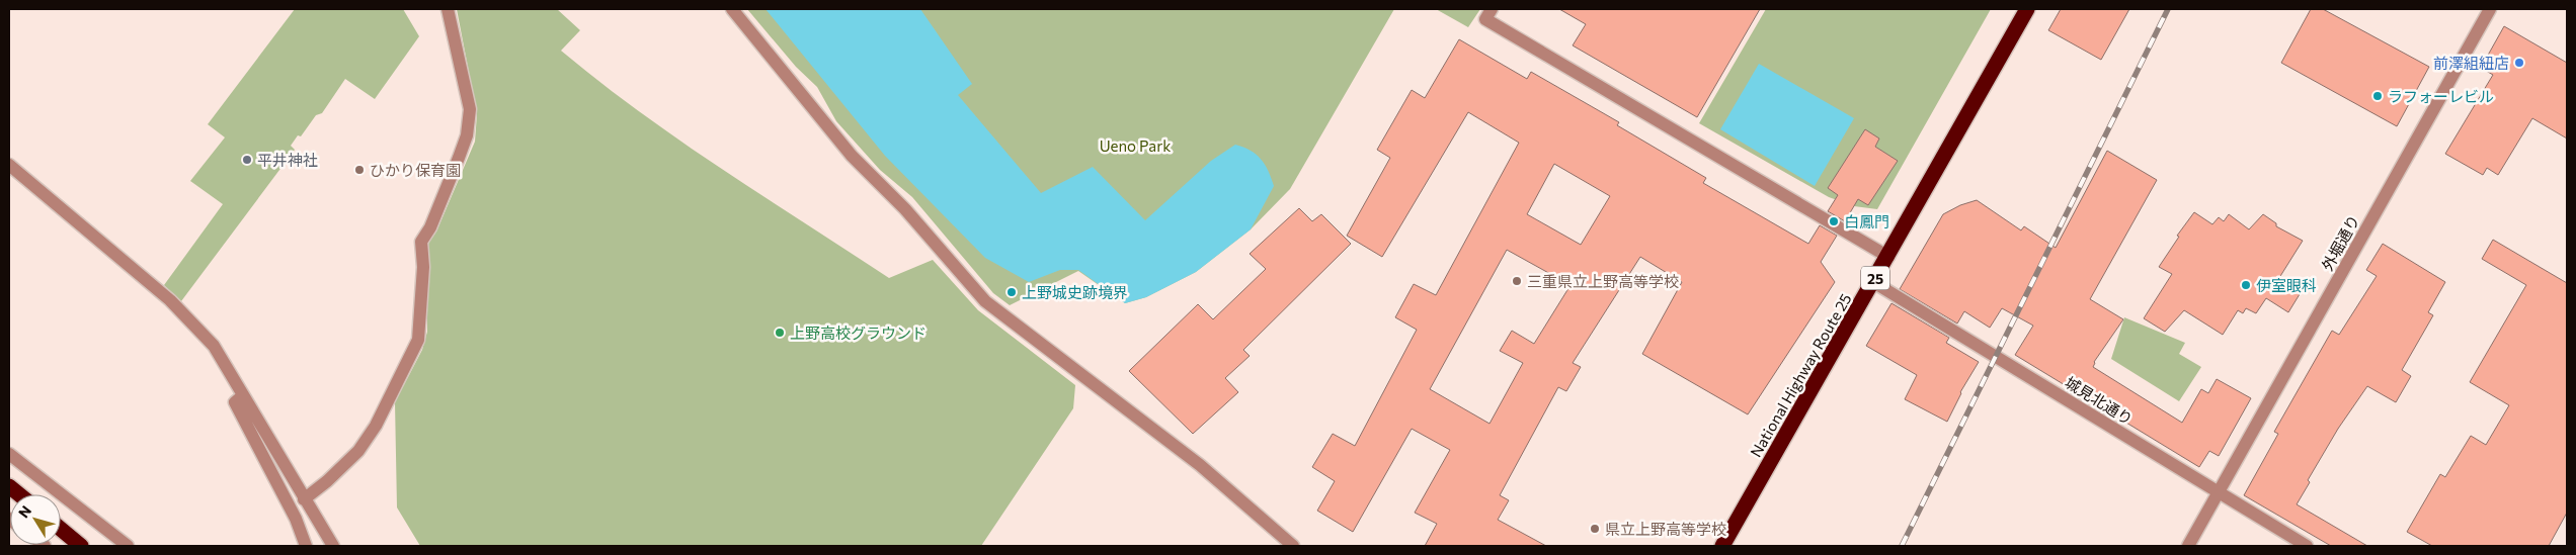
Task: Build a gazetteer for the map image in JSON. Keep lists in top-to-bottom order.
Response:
{
  "streets": {
    "highway": ["25", "National Highway Route 25"],
    "street": ["外堀通り", "城見北通り"]
  },
  "crossings": [
    ["外堀通り", "城見北通り"],
    ["National Highway Route 25", "城見北通り"]
  ],
  "parks": ["Ueno Park"],
  "places": [
    "前澤組紐店",
    "ラフォーレビル",
    "平井神社",
    "ひかり保育園",
    "白鳳門",
    "三重県立上野高等学校",
    "伊室眼科",
    "上野城史跡境界",
    "上野高校グラウンド",
    "県立上野高等学校"
  ],
  "north": "top left"
}
